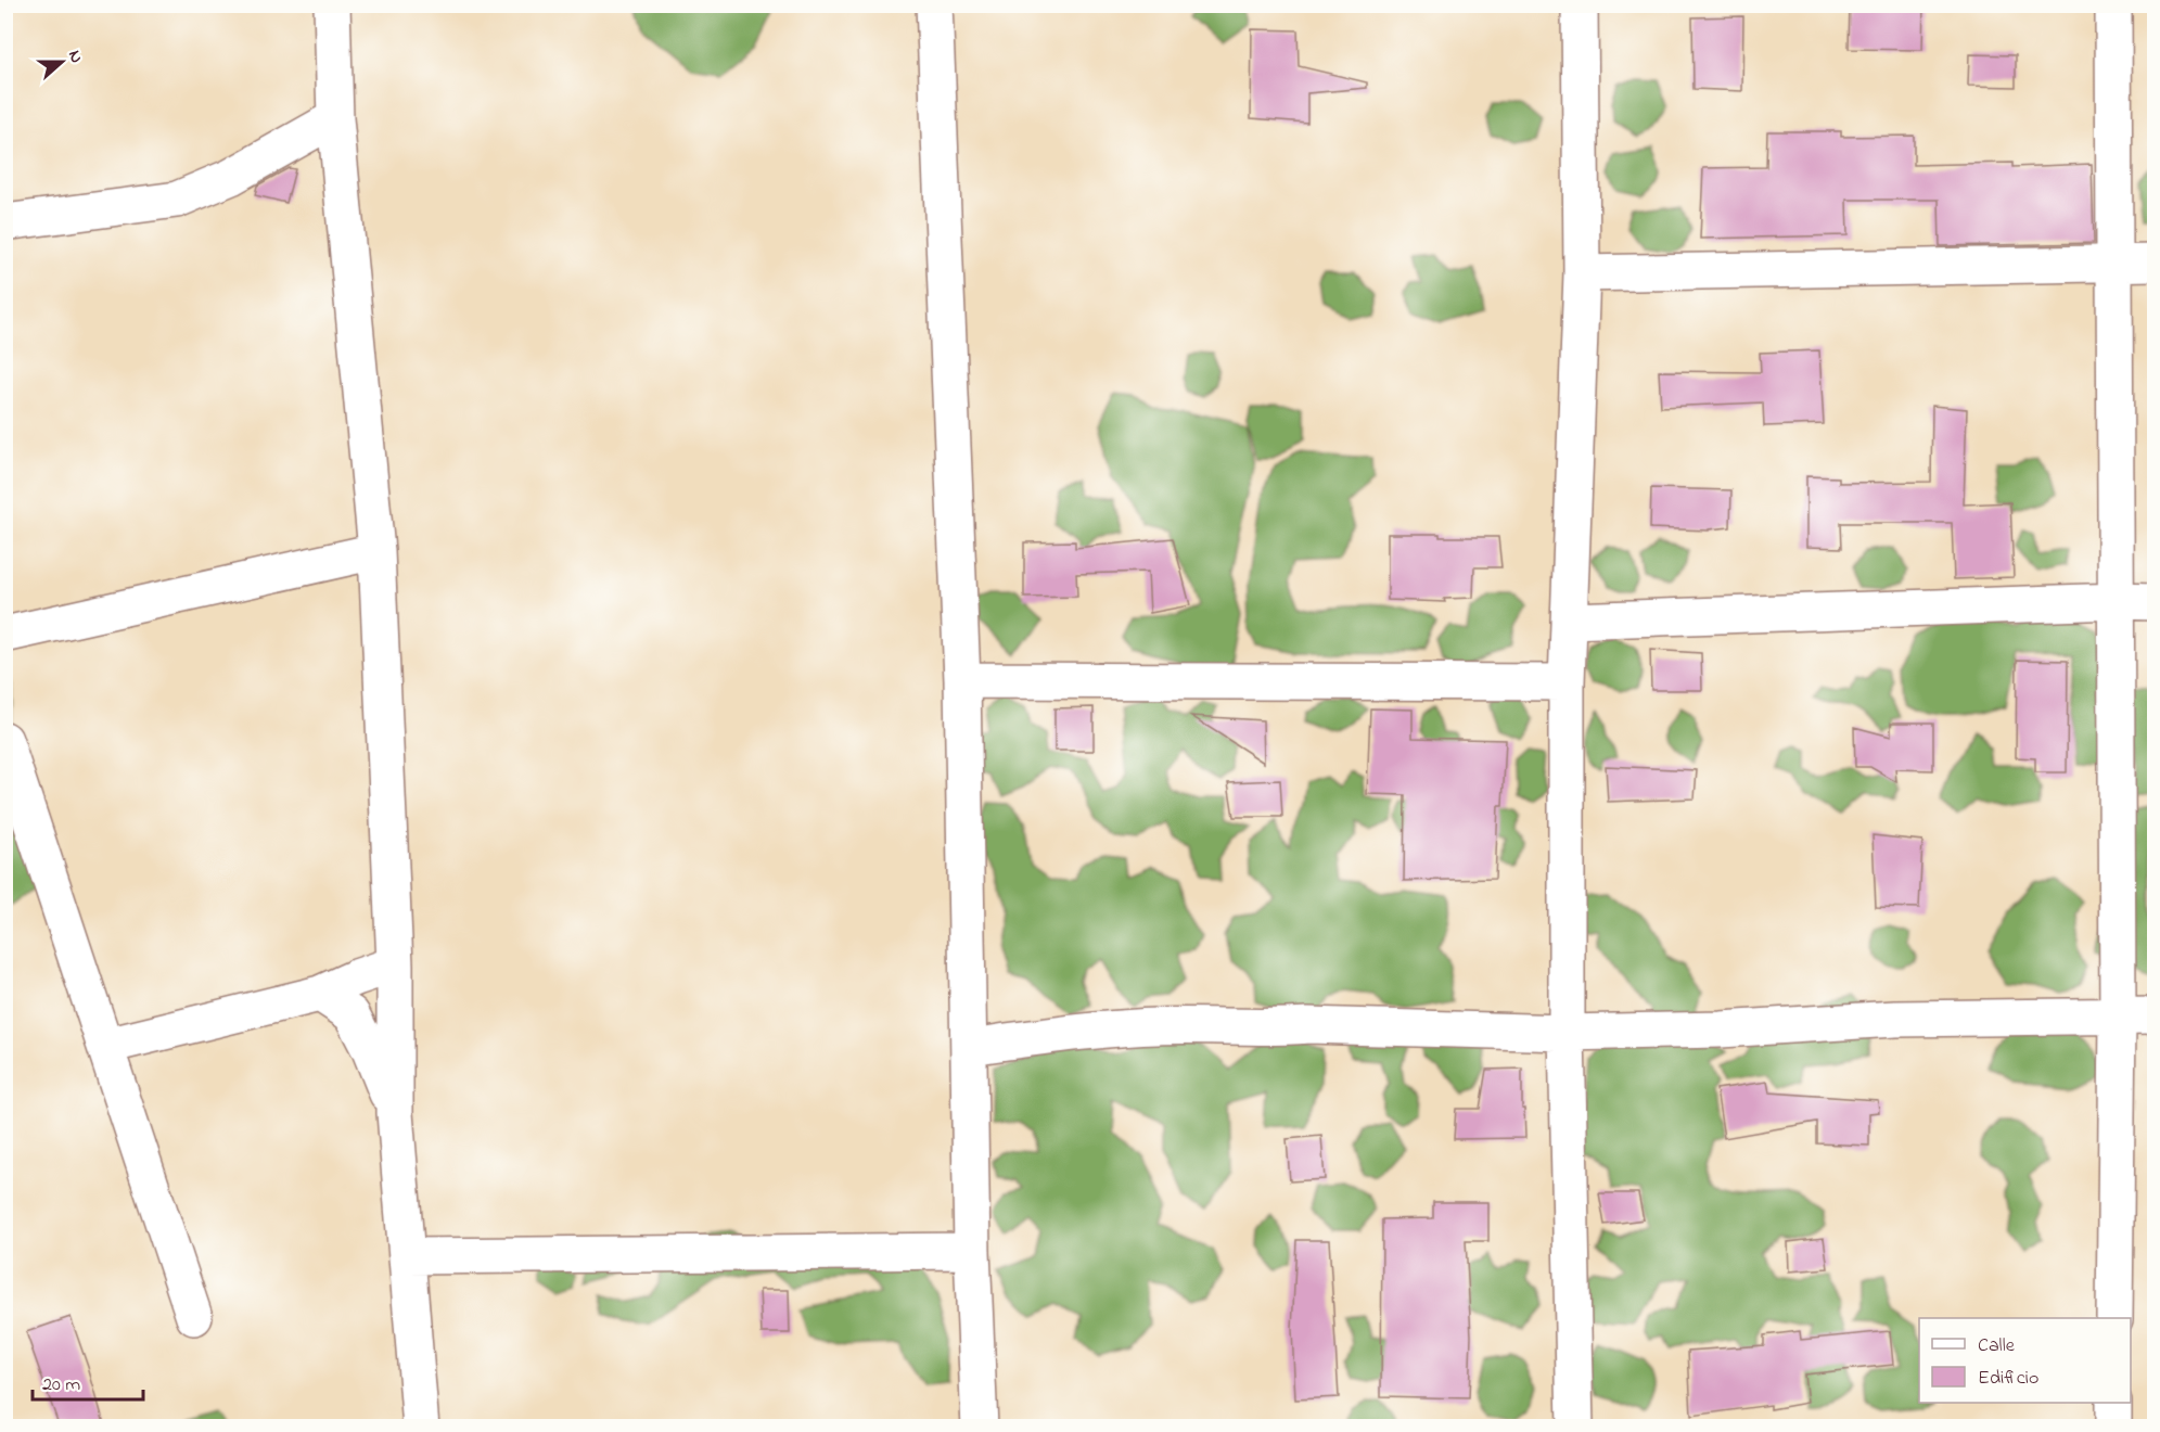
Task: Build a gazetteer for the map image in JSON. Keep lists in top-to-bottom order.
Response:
{
  "legend": ["Calle", "Edificio"],
  "scale_bar": "20 m",
  "north": "right"
}
